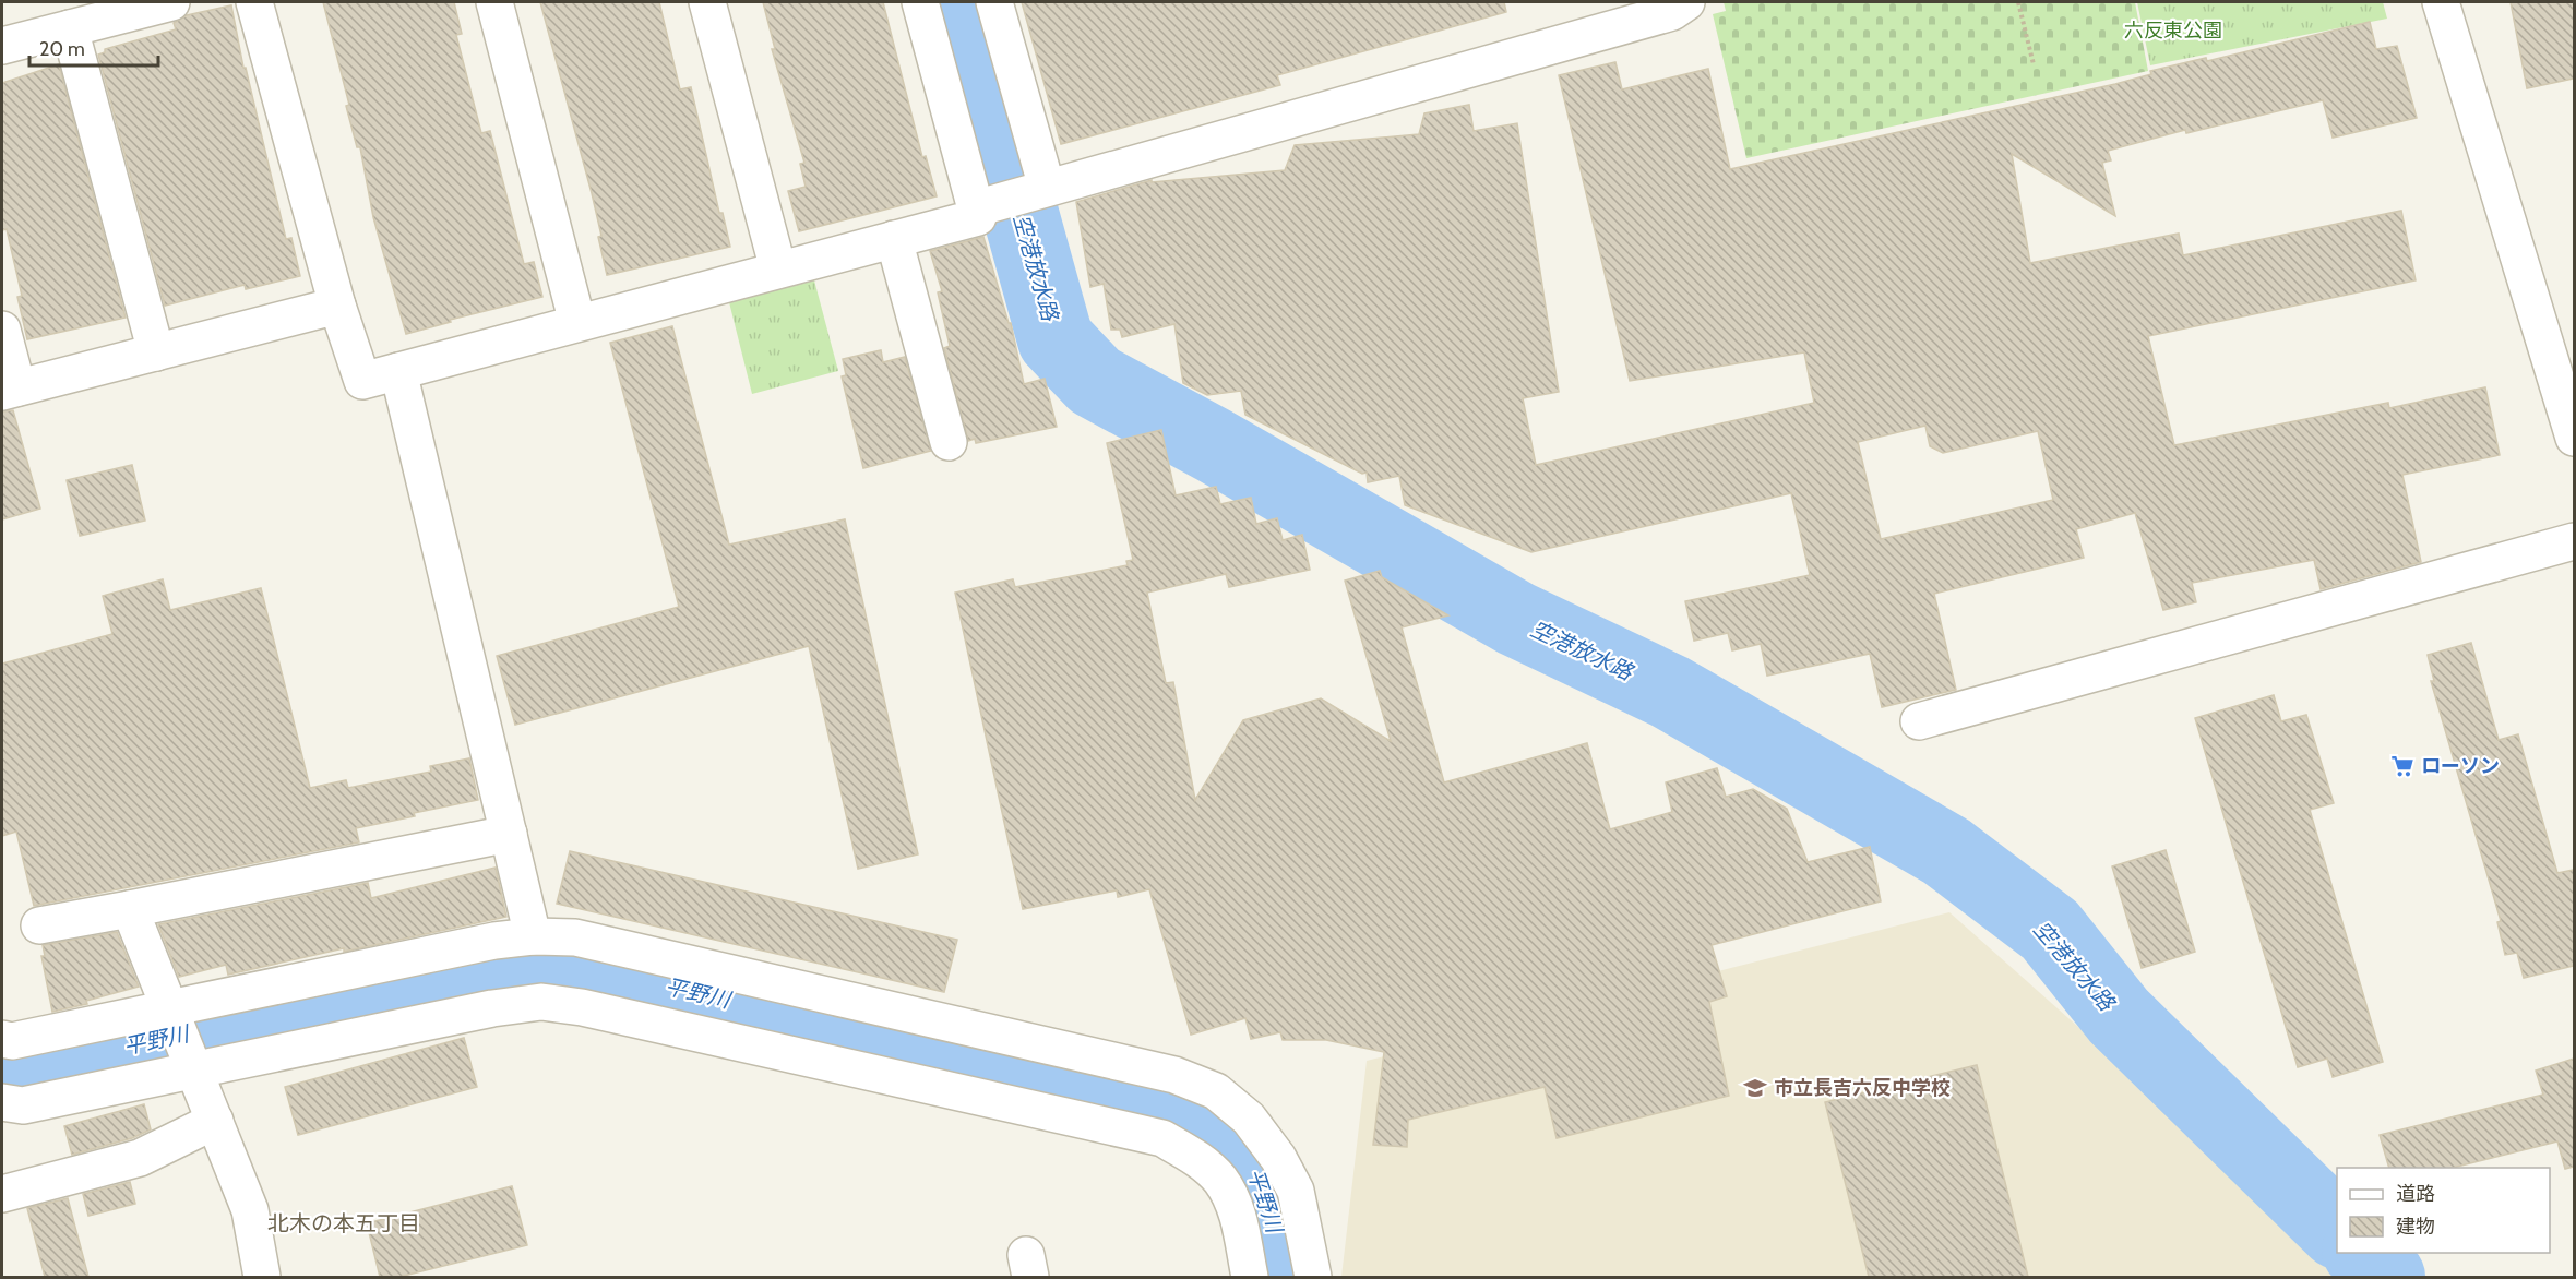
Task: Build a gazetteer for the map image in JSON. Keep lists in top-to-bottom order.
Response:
{
  "districts": ["北木の本五丁目"],
  "water": ["空港放水路", "平野川"],
  "parks": ["六反東公園"],
  "places": {
    "supermarket": ["ローソン"],
    "school or university": ["市立長吉六反中学校"]
  },
  "legend": ["道路", "建物"],
  "scale_bar": "20 m"
}
